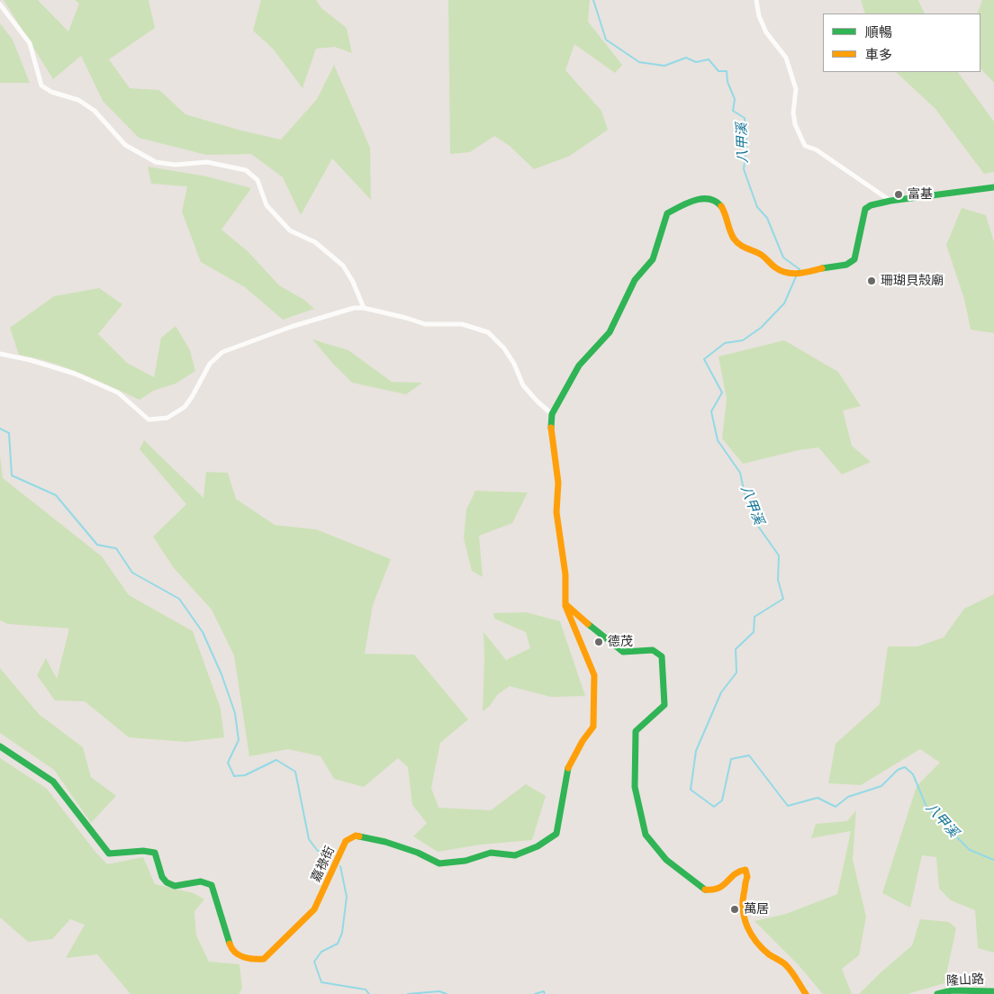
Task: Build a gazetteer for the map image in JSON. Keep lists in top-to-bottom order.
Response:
{
  "streets": {
    "street": ["嘉祿街", "隆山路"]
  },
  "water": ["八甲溪"],
  "places": [
    "富基",
    "珊瑚貝殼廟",
    "德茂",
    "萬居"
  ],
  "legend": ["順暢", "車多"]
}
